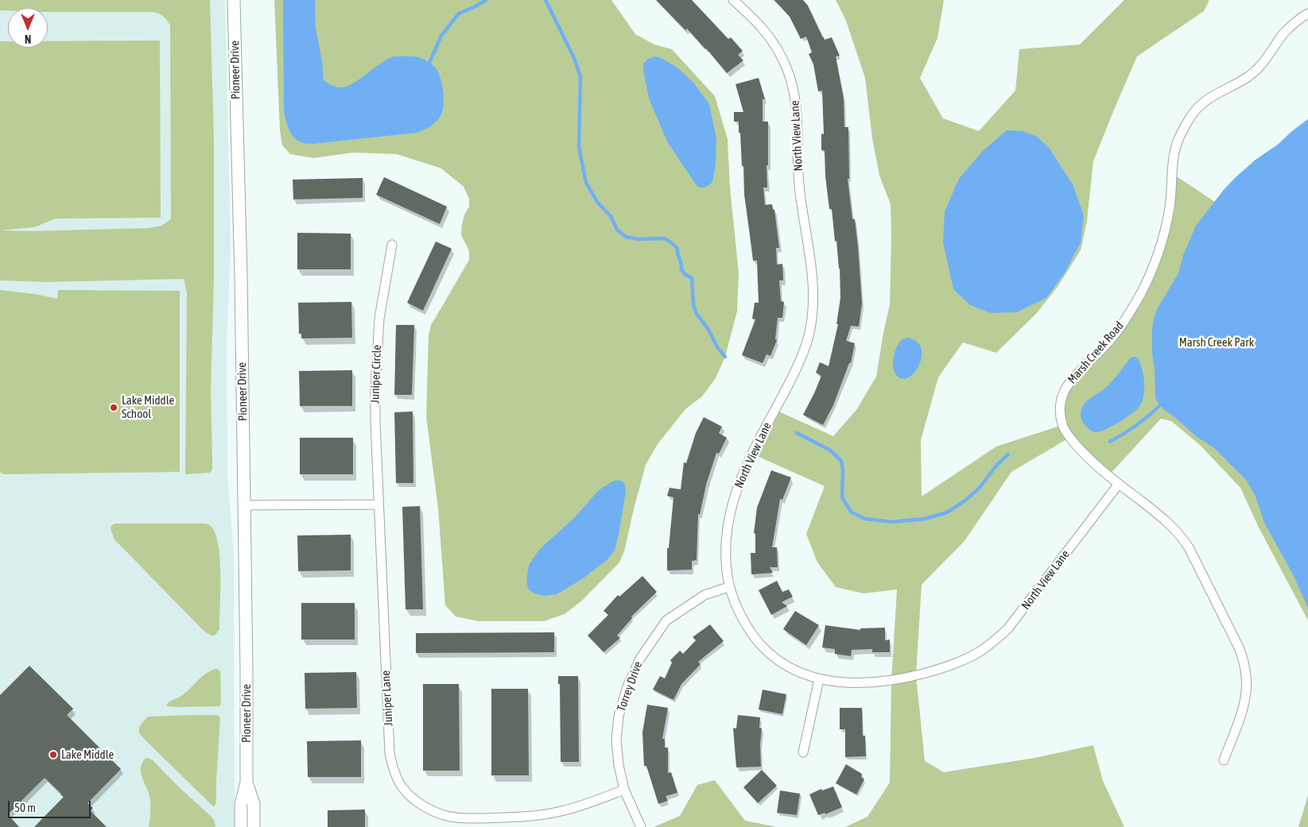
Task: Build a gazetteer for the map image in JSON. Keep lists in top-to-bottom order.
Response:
{
  "streets": {
    "street": [
      "Pioneer Drive",
      "North View Lane",
      "Marsh Creek Road",
      "Juniper Circle",
      "Torrey Drive",
      "Juniper Lane"
    ]
  },
  "crossings": [
    ["North View Lane", "Marsh Creek Road"],
    ["North View Lane", "Torrey Drive"],
    ["Juniper Circle", "Juniper Lane"],
    ["Torrey Drive", "Juniper Lane"]
  ],
  "parks": ["Marsh Creek Park"],
  "places": ["Lake Middle School", "Lake Middle"],
  "scale_bar": "50 m",
  "north": "bottom"
}
